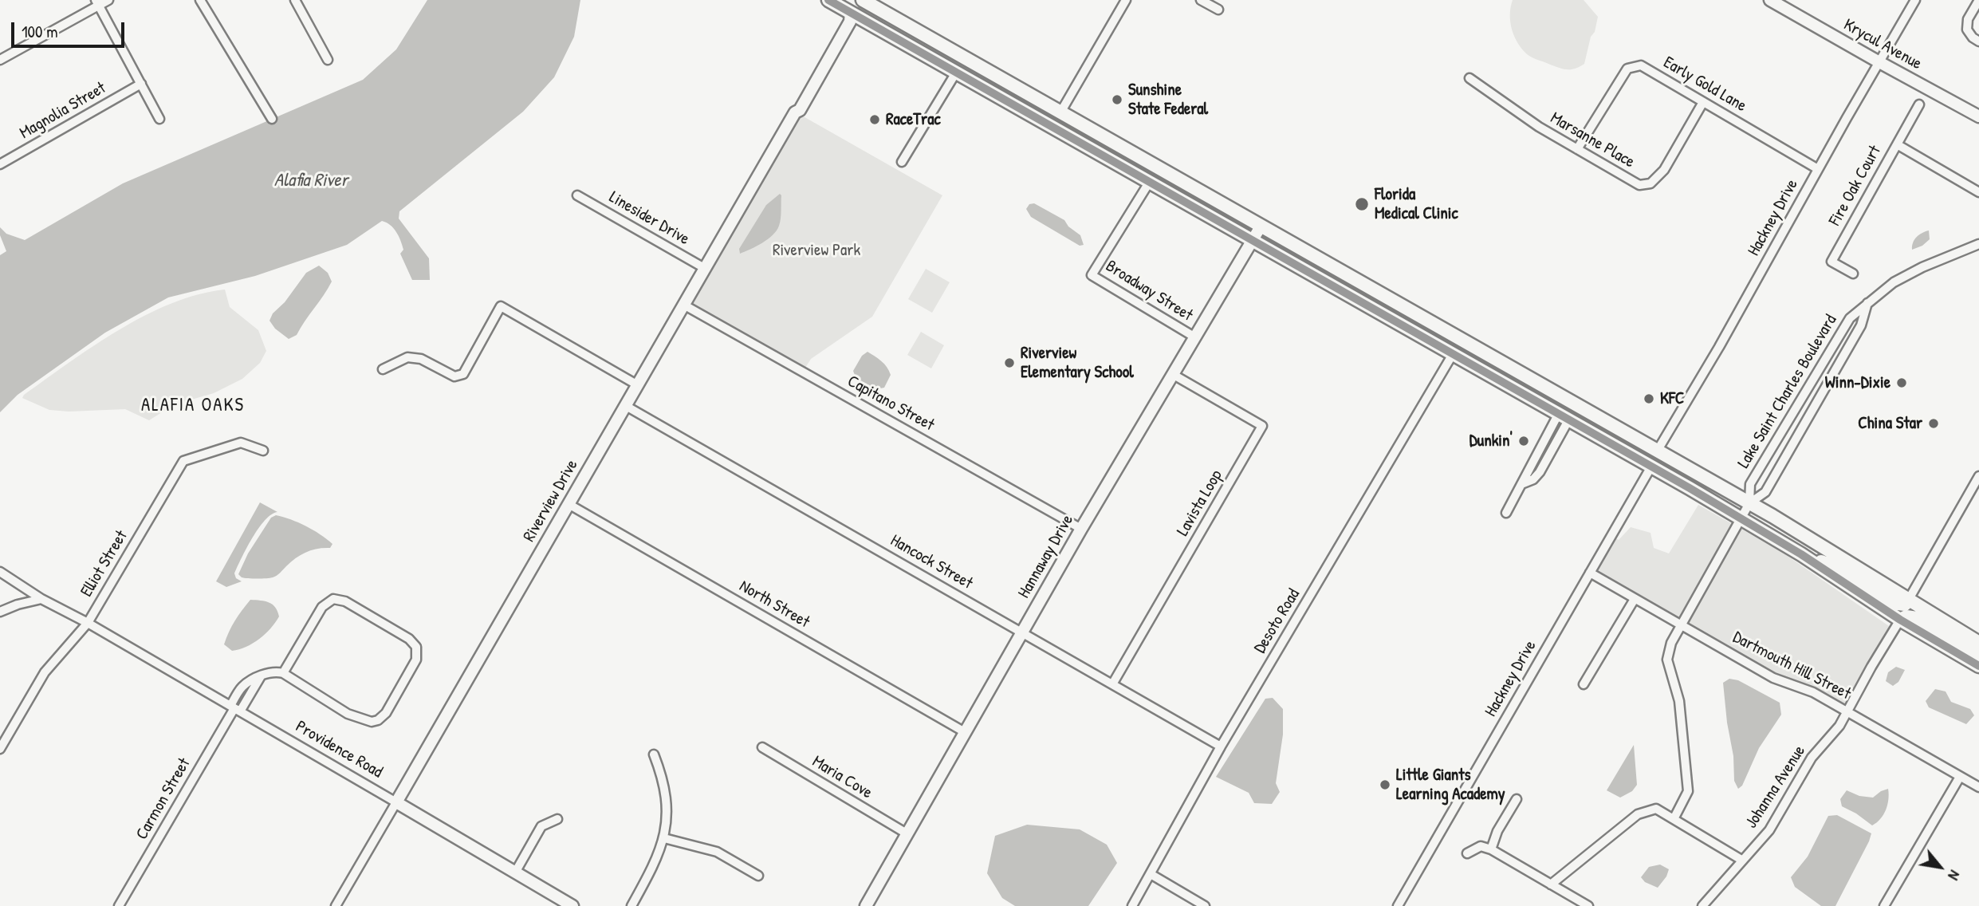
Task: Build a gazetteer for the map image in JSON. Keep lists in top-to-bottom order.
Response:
{
  "streets": {
    "street": [
      "Krycul Avenue",
      "Early Gold Lane",
      "Magnolia Street",
      "Marsanne Place",
      "Fire Oak Court",
      "Hackney Drive",
      "Linesider Drive",
      "Broadway Street",
      "Lake Saint Charles Boulevard",
      "Capitano Street",
      "Riverview Drive",
      "Lavista Loop",
      "Hannaway Drive",
      "Hancock Street",
      "Elliot Street",
      "North Street",
      "Desoto Road",
      "Dartmouth Hill Street",
      "Providence Road",
      "Maria Cove",
      "Johanna Avenue",
      "Carmon Street"
    ]
  },
  "crossings": [
    ["Krycul Avenue", "Hackney Drive"],
    ["Early Gold Lane", "Marsanne Place"],
    ["Early Gold Lane", "Hackney Drive"],
    ["Hackney Drive", "Dartmouth Hill Street"],
    ["Linesider Drive", "Riverview Drive"],
    ["Broadway Street", "Hannaway Drive"],
    ["Lake Saint Charles Boulevard", "Dartmouth Hill Street"],
    ["Capitano Street", "Riverview Drive"],
    ["Capitano Street", "Hannaway Drive"],
    ["Riverview Drive", "Hancock Street"],
    ["Riverview Drive", "North Street"],
    ["Riverview Drive", "Providence Road"],
    ["Lavista Loop", "Hannaway Drive"],
    ["Lavista Loop", "Hancock Street"],
    ["Hannaway Drive", "Hancock Street"],
    ["Hannaway Drive", "North Street"],
    ["Hannaway Drive", "Maria Cove"],
    ["Hancock Street", "Desoto Road"],
    ["Elliot Street", "Providence Road"],
    ["Dartmouth Hill Street", "Johanna Avenue"],
    ["Providence Road", "Carmon Street"]
  ],
  "districts": ["ALAFIA OAKS"],
  "water": ["Alafia River"],
  "parks": ["Riverview Park"],
  "places": [
    "Sunshine State Federal",
    "RaceTrac",
    "Florida Medical Clinic",
    "Riverview Elementary School",
    "Winn-Dixie",
    "KFC",
    "China Star",
    "Dunkin'",
    "Little Giants Learning Academy"
  ],
  "scale_bar": "100 m",
  "north": "bottom right"
}
